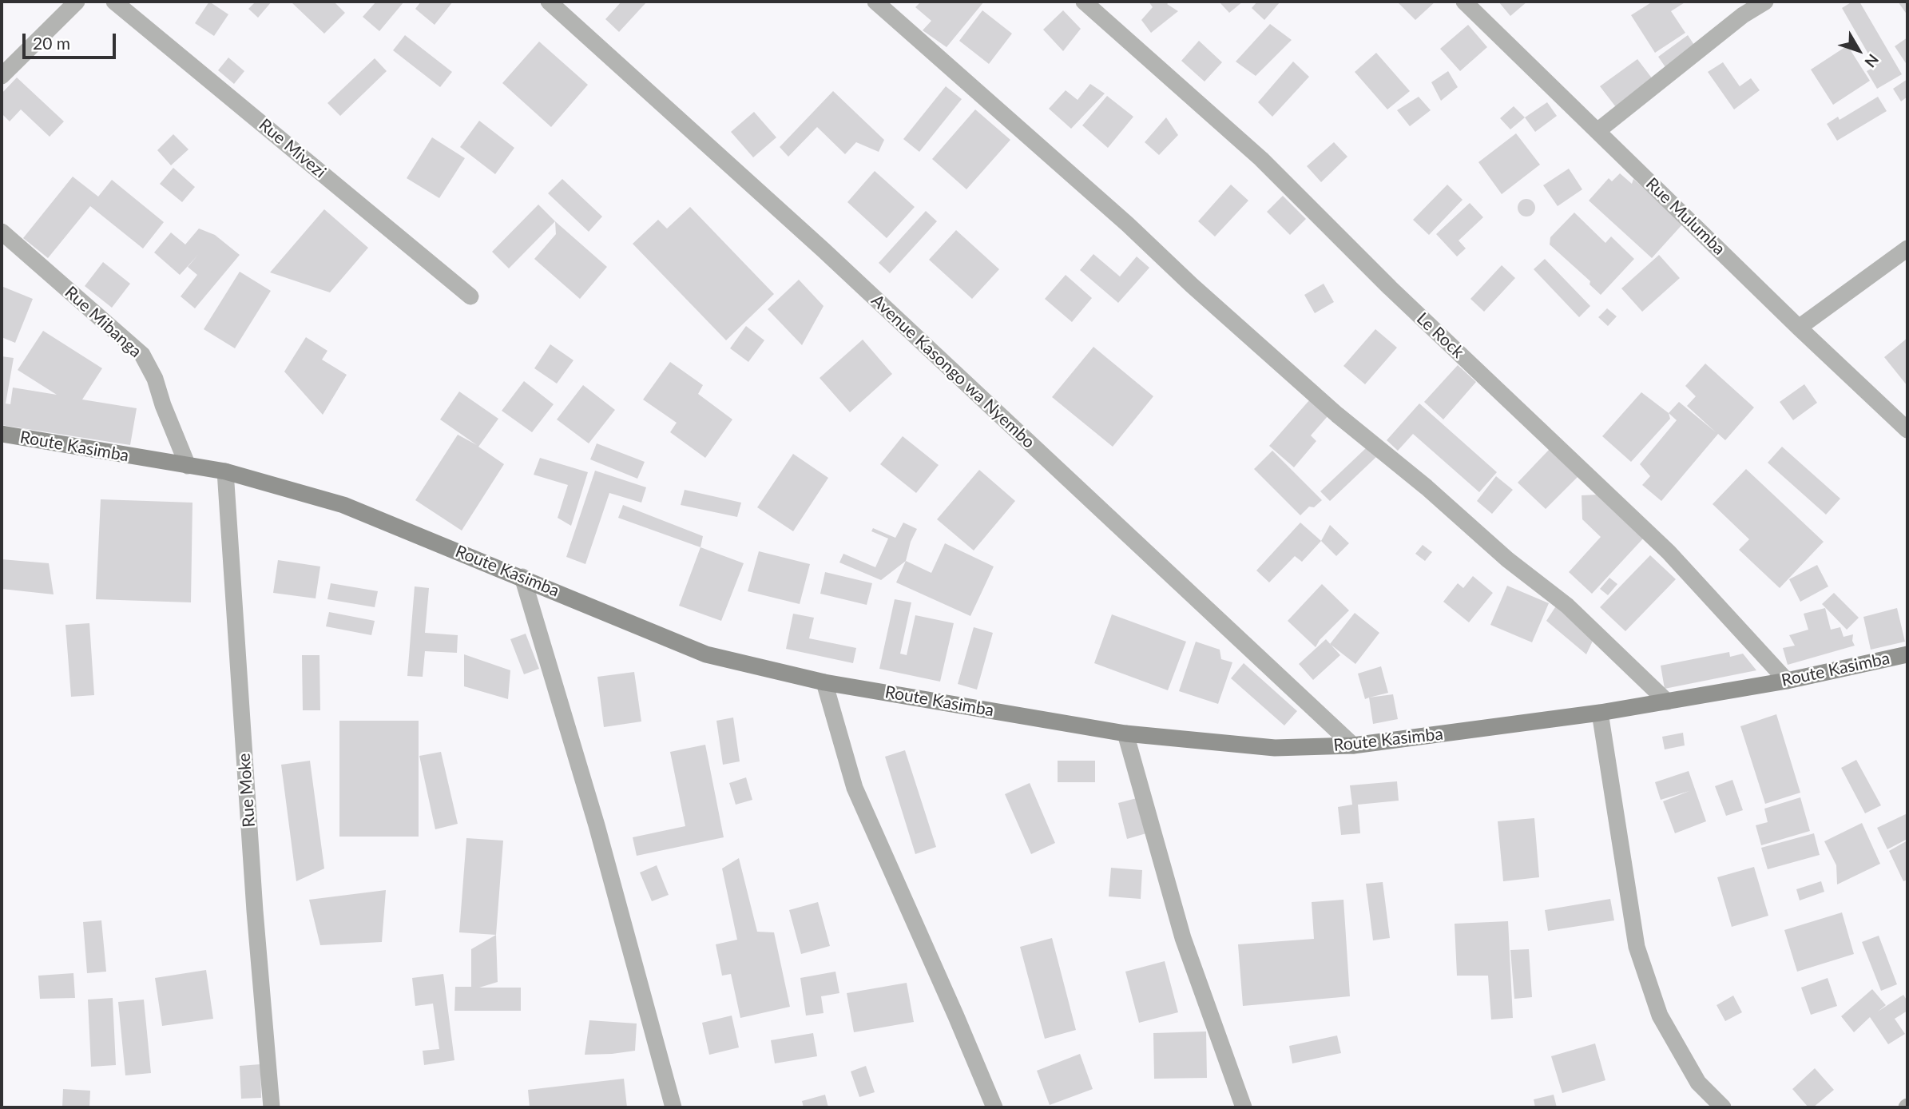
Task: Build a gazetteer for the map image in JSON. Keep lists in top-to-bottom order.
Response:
{
  "streets": {
    "street": [
      "Rue Mivezi",
      "Rue Mulumba",
      "Rue Mibanga",
      "Le Rock",
      "Avenue Kasongo wa Nyembo",
      "Route Kasimba",
      "Rue Moke"
    ]
  },
  "crossings": [
    ["Rue Mibanga", "Route Kasimba"],
    ["Le Rock", "Route Kasimba"],
    ["Avenue Kasongo wa Nyembo", "Route Kasimba"],
    ["Route Kasimba", "Rue Moke"]
  ],
  "scale_bar": "20 m",
  "north": "bottom right"
}
